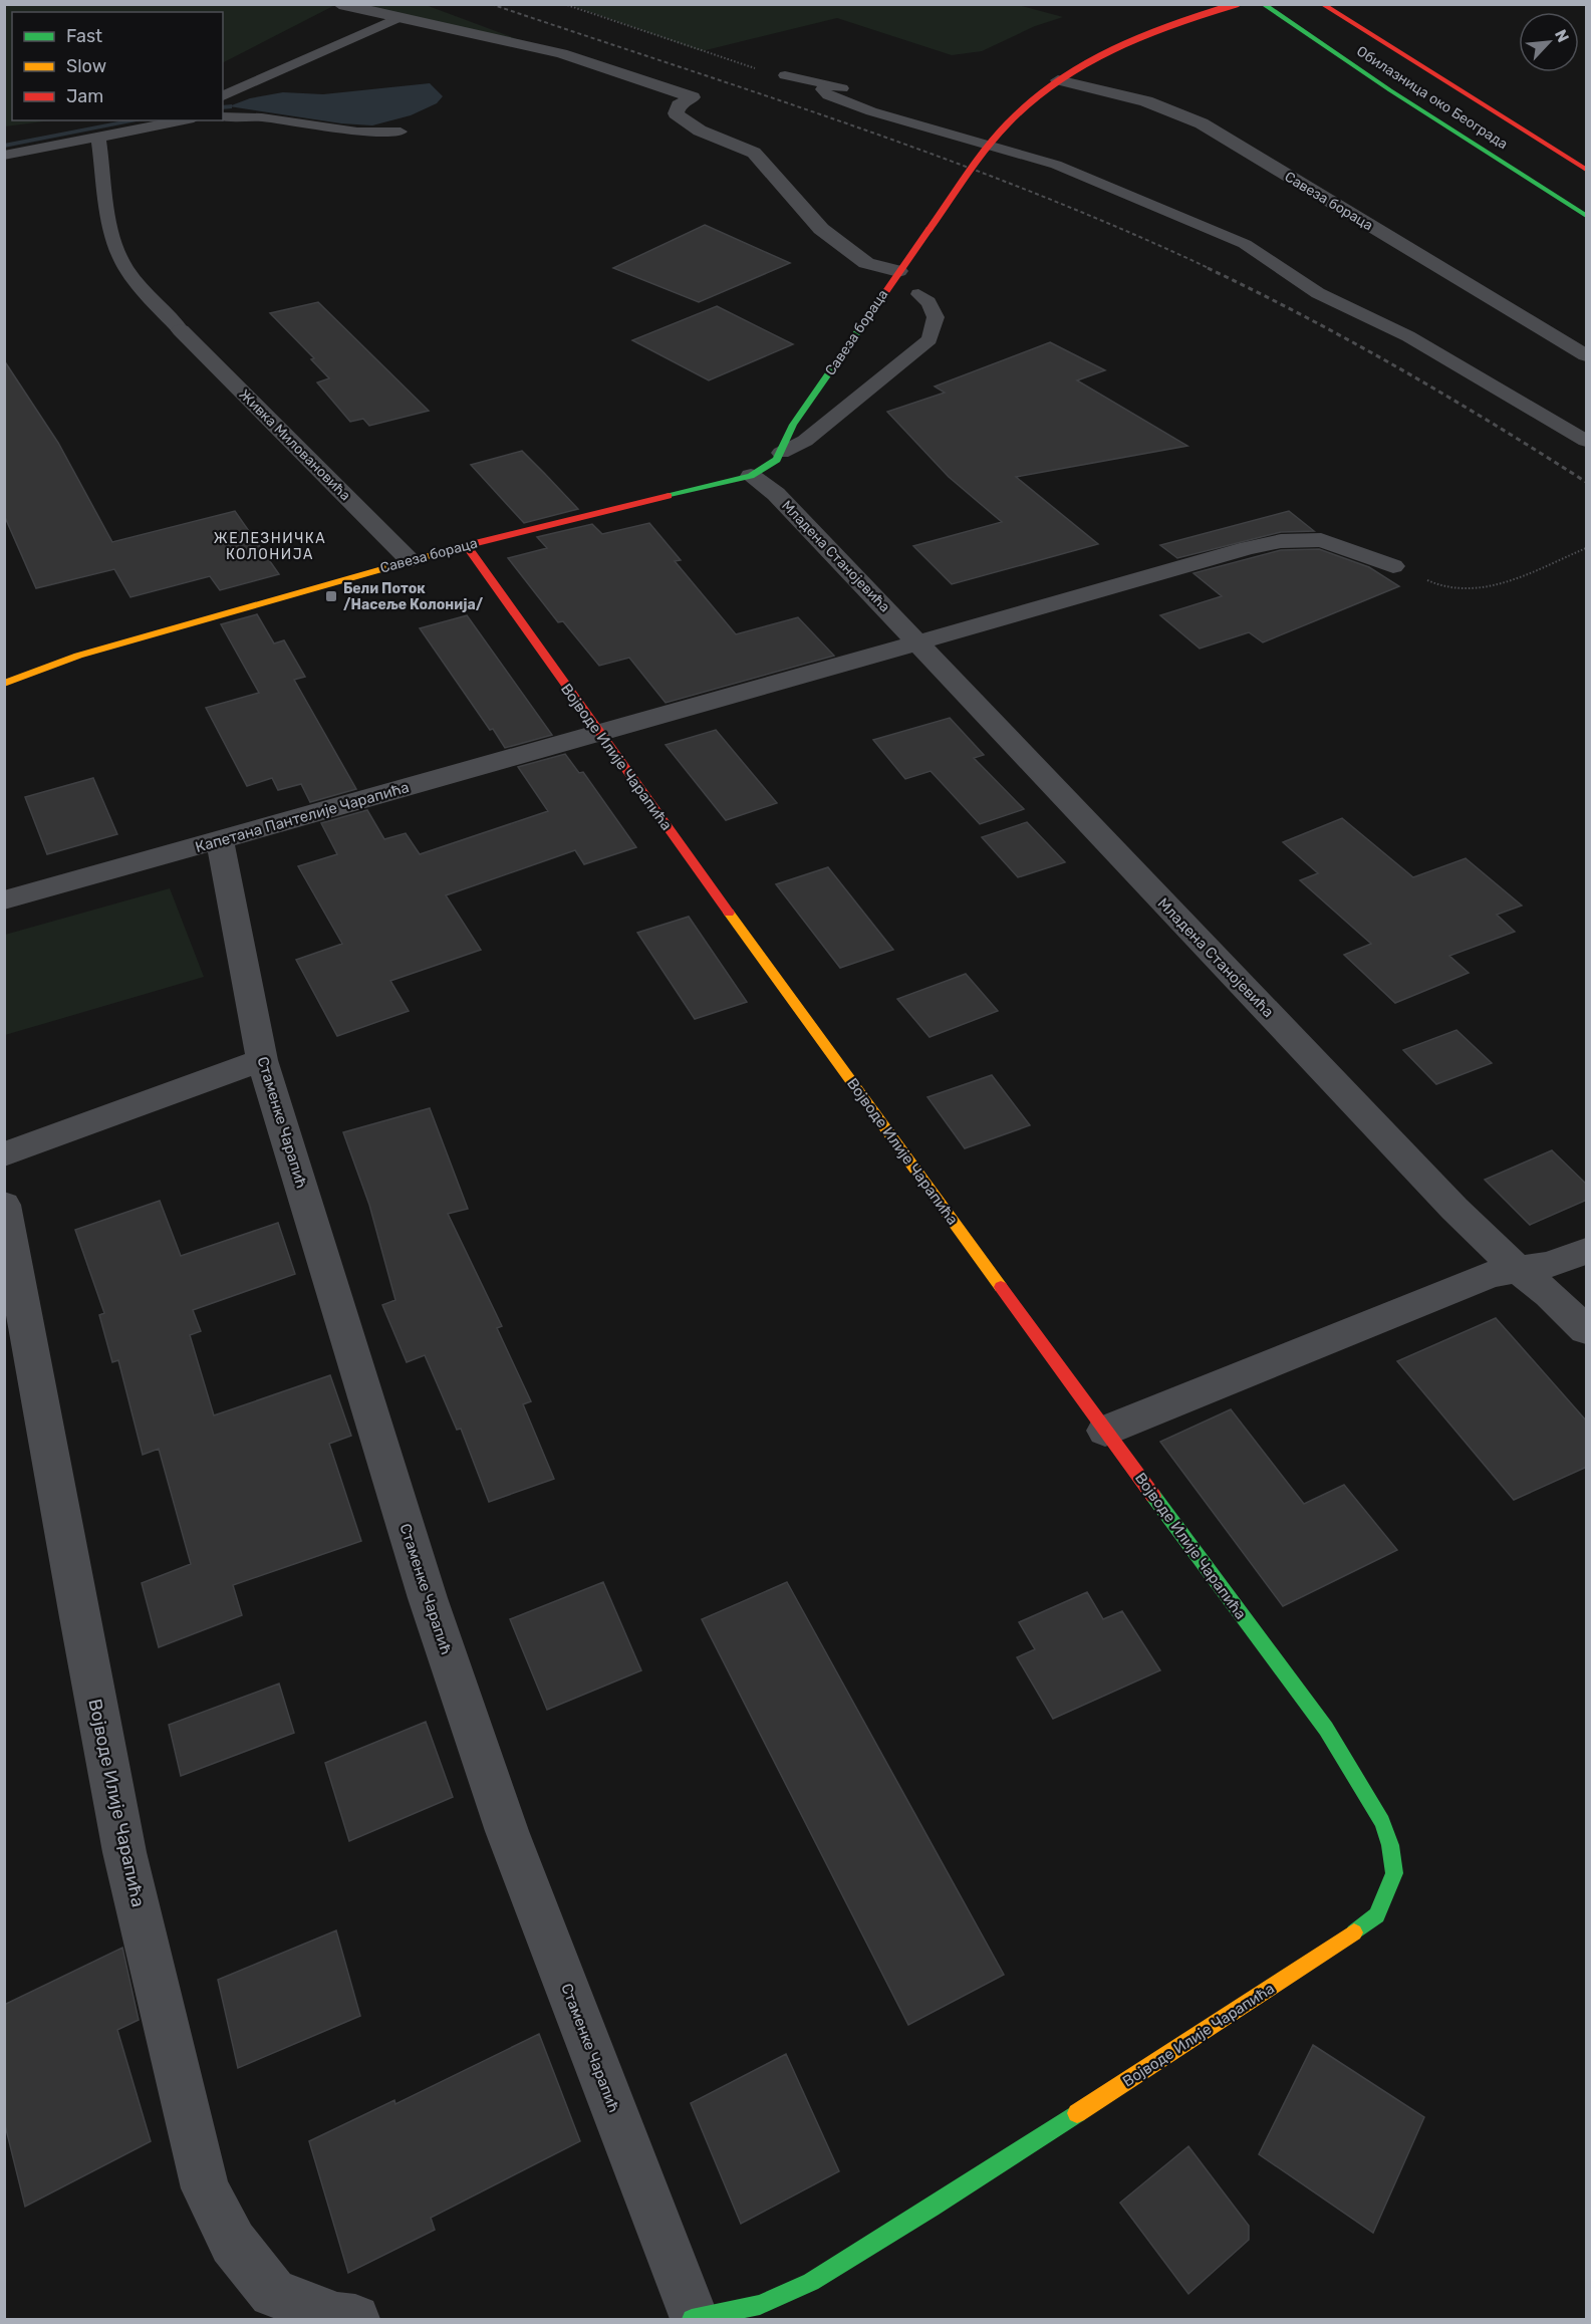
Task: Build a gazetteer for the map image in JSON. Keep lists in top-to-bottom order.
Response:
{
  "streets": {
    "main road": ["Обилазница око Београда", "Савеза бораца", "Војводе Илије Чарапића"],
    "street": [
      "Живка Миловановића",
      "Младена Станојевића",
      "Капетана Пантелије Чарапића",
      "Стаменке Чарапић"
    ]
  },
  "crossings": [
    ["Савеза бораца", "Живка Миловановића"],
    ["Савеза бораца", "Младена Станојевића"],
    ["Савеза бораца", "Војводе Илије Чарапића"],
    ["Младена Станојевића", "Капетана Пантелије Чарапића"],
    ["Војводе Илије Чарапића", "Капетана Пантелије Чарапића"],
    ["Војводе Илије Чарапића", "Стаменке Чарапић"],
    ["Капетана Пантелије Чарапића", "Стаменке Чарапић"]
  ],
  "districts": ["ЖЕЛЕЗНИЧКА КОЛОНИЈА"],
  "places": {
    "transit": ["Бели Поток /Насеље Колонија/"]
  },
  "legend": ["Fast", "Slow", "Jam"],
  "north": "top right"
}
